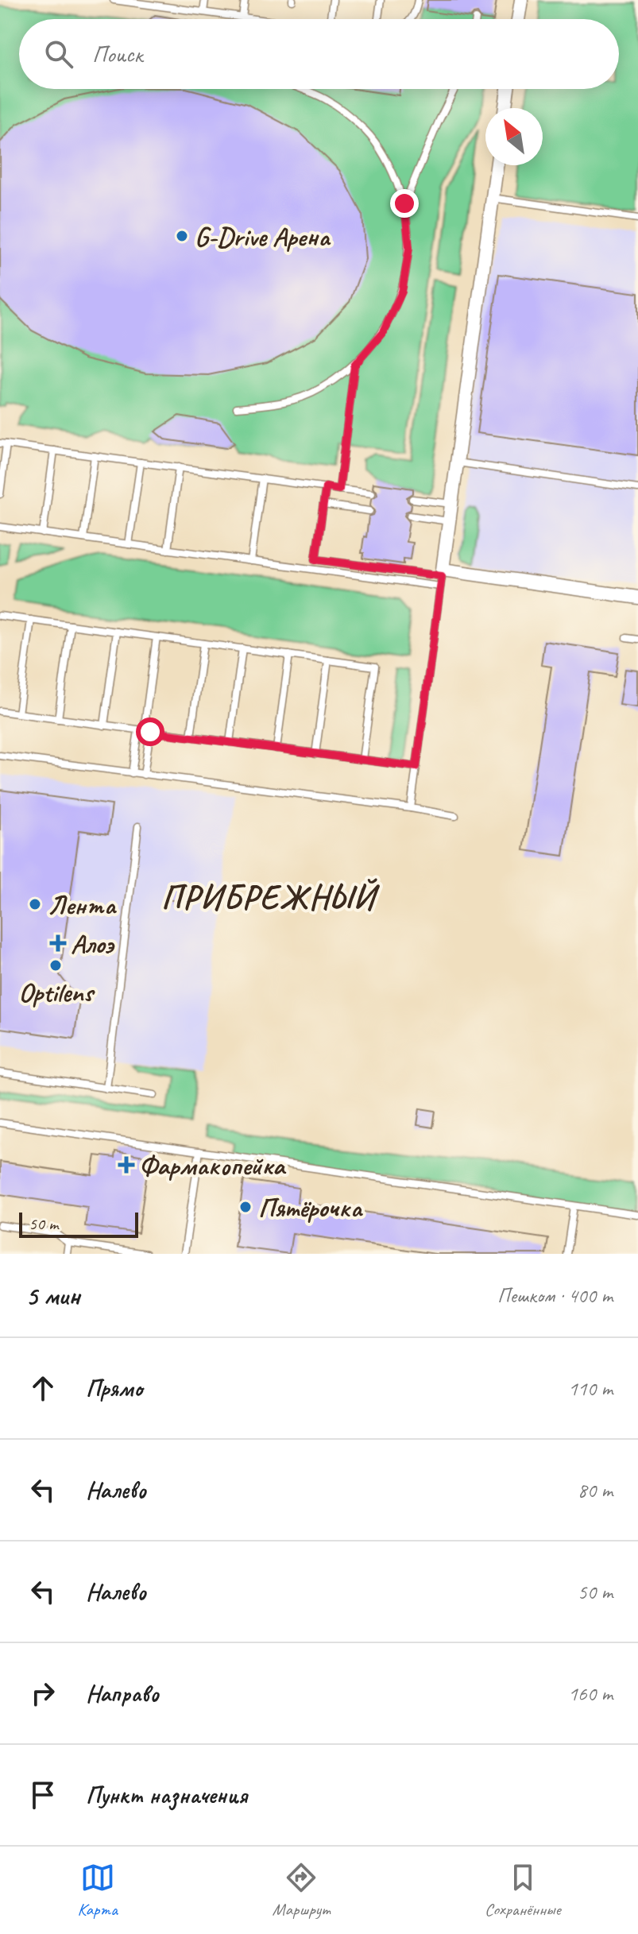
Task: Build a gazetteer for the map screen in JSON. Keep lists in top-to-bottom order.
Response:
{
  "districts": ["ПРИБРЕЖНЫЙ"],
  "places": {
    "other": [
      "G-Drive Арена",
      "Лента",
      "Optilens",
      "Пятёрочка"
    ],
    "health": ["Алоэ", "Фармакопейка"]
  },
  "scale_bar": "50 m",
  "north": "top left",
  "page": {
    "search": "Поиск",
    "scale": "50 m",
    "heading": ["5 мин", "Пешком · 400 m"],
    "list": [
      ["Прямо", "110 m"],
      ["Налево", "80 m"],
      ["Налево", "50 m"],
      ["Направо", "160 m"],
      "Пункт назначения"
    ],
    "nav": ["Карта", "Маршрут", "Сохранённые"]
  }
}
